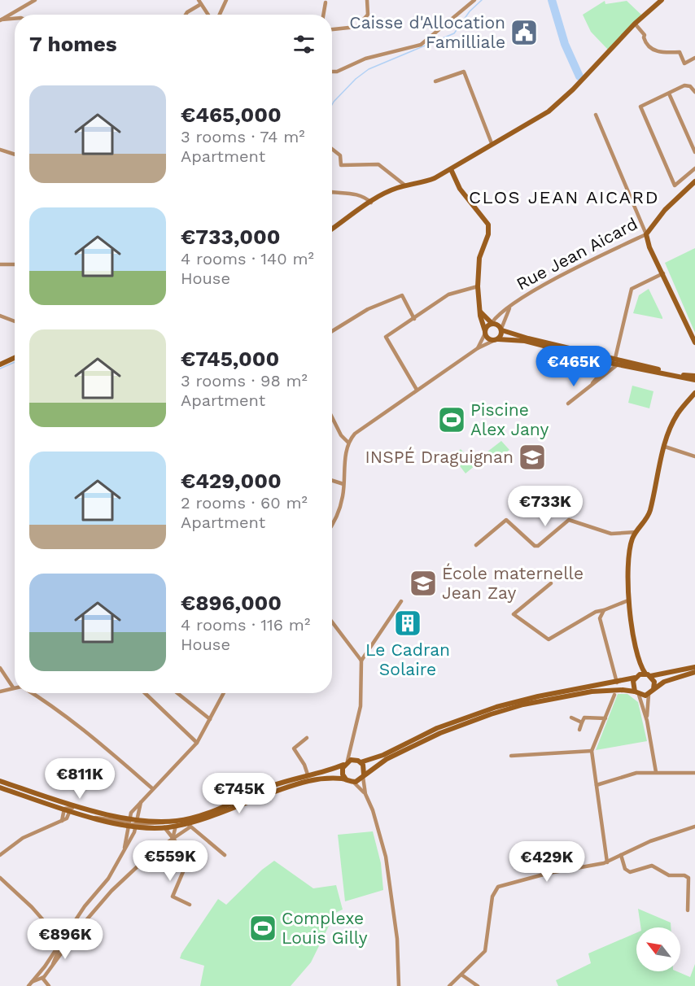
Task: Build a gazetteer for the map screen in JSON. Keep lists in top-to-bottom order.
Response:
{
  "streets": {
    "street": ["Rue Jean Aicard"]
  },
  "districts": ["CLOS JEAN AICARD"],
  "places": {
    "public building": ["Caisse d'Allocation Familliale"],
    "sports": ["Piscine Alex Jany", "Complexe Louis Gilly"],
    "school or university": ["INSPÉ Draguignan", "École maternelle Jean Zay"],
    "building": ["Le Cadran Solaire"]
  },
  "north": "top left",
  "page": {
    "heading": "7 homes",
    "list": [
      {
        "name": "€465,000",
        "note": "3 rooms · 74 m² · Apartment"
      },
      {
        "name": "€733,000",
        "note": "4 rooms · 140 m² · House"
      },
      {
        "name": "€745,000",
        "note": "3 rooms · 98 m² · Apartment"
      },
      {
        "name": "€429,000",
        "note": "2 rooms · 60 m² · Apartment"
      },
      {
        "name": "€896,000",
        "note": "4 rooms · 116 m² · House"
      }
    ],
    "price": [
      "€465K",
      "€733K",
      "€811K",
      "€745K",
      "€559K",
      "€429K",
      "€896K"
    ]
  }
}
